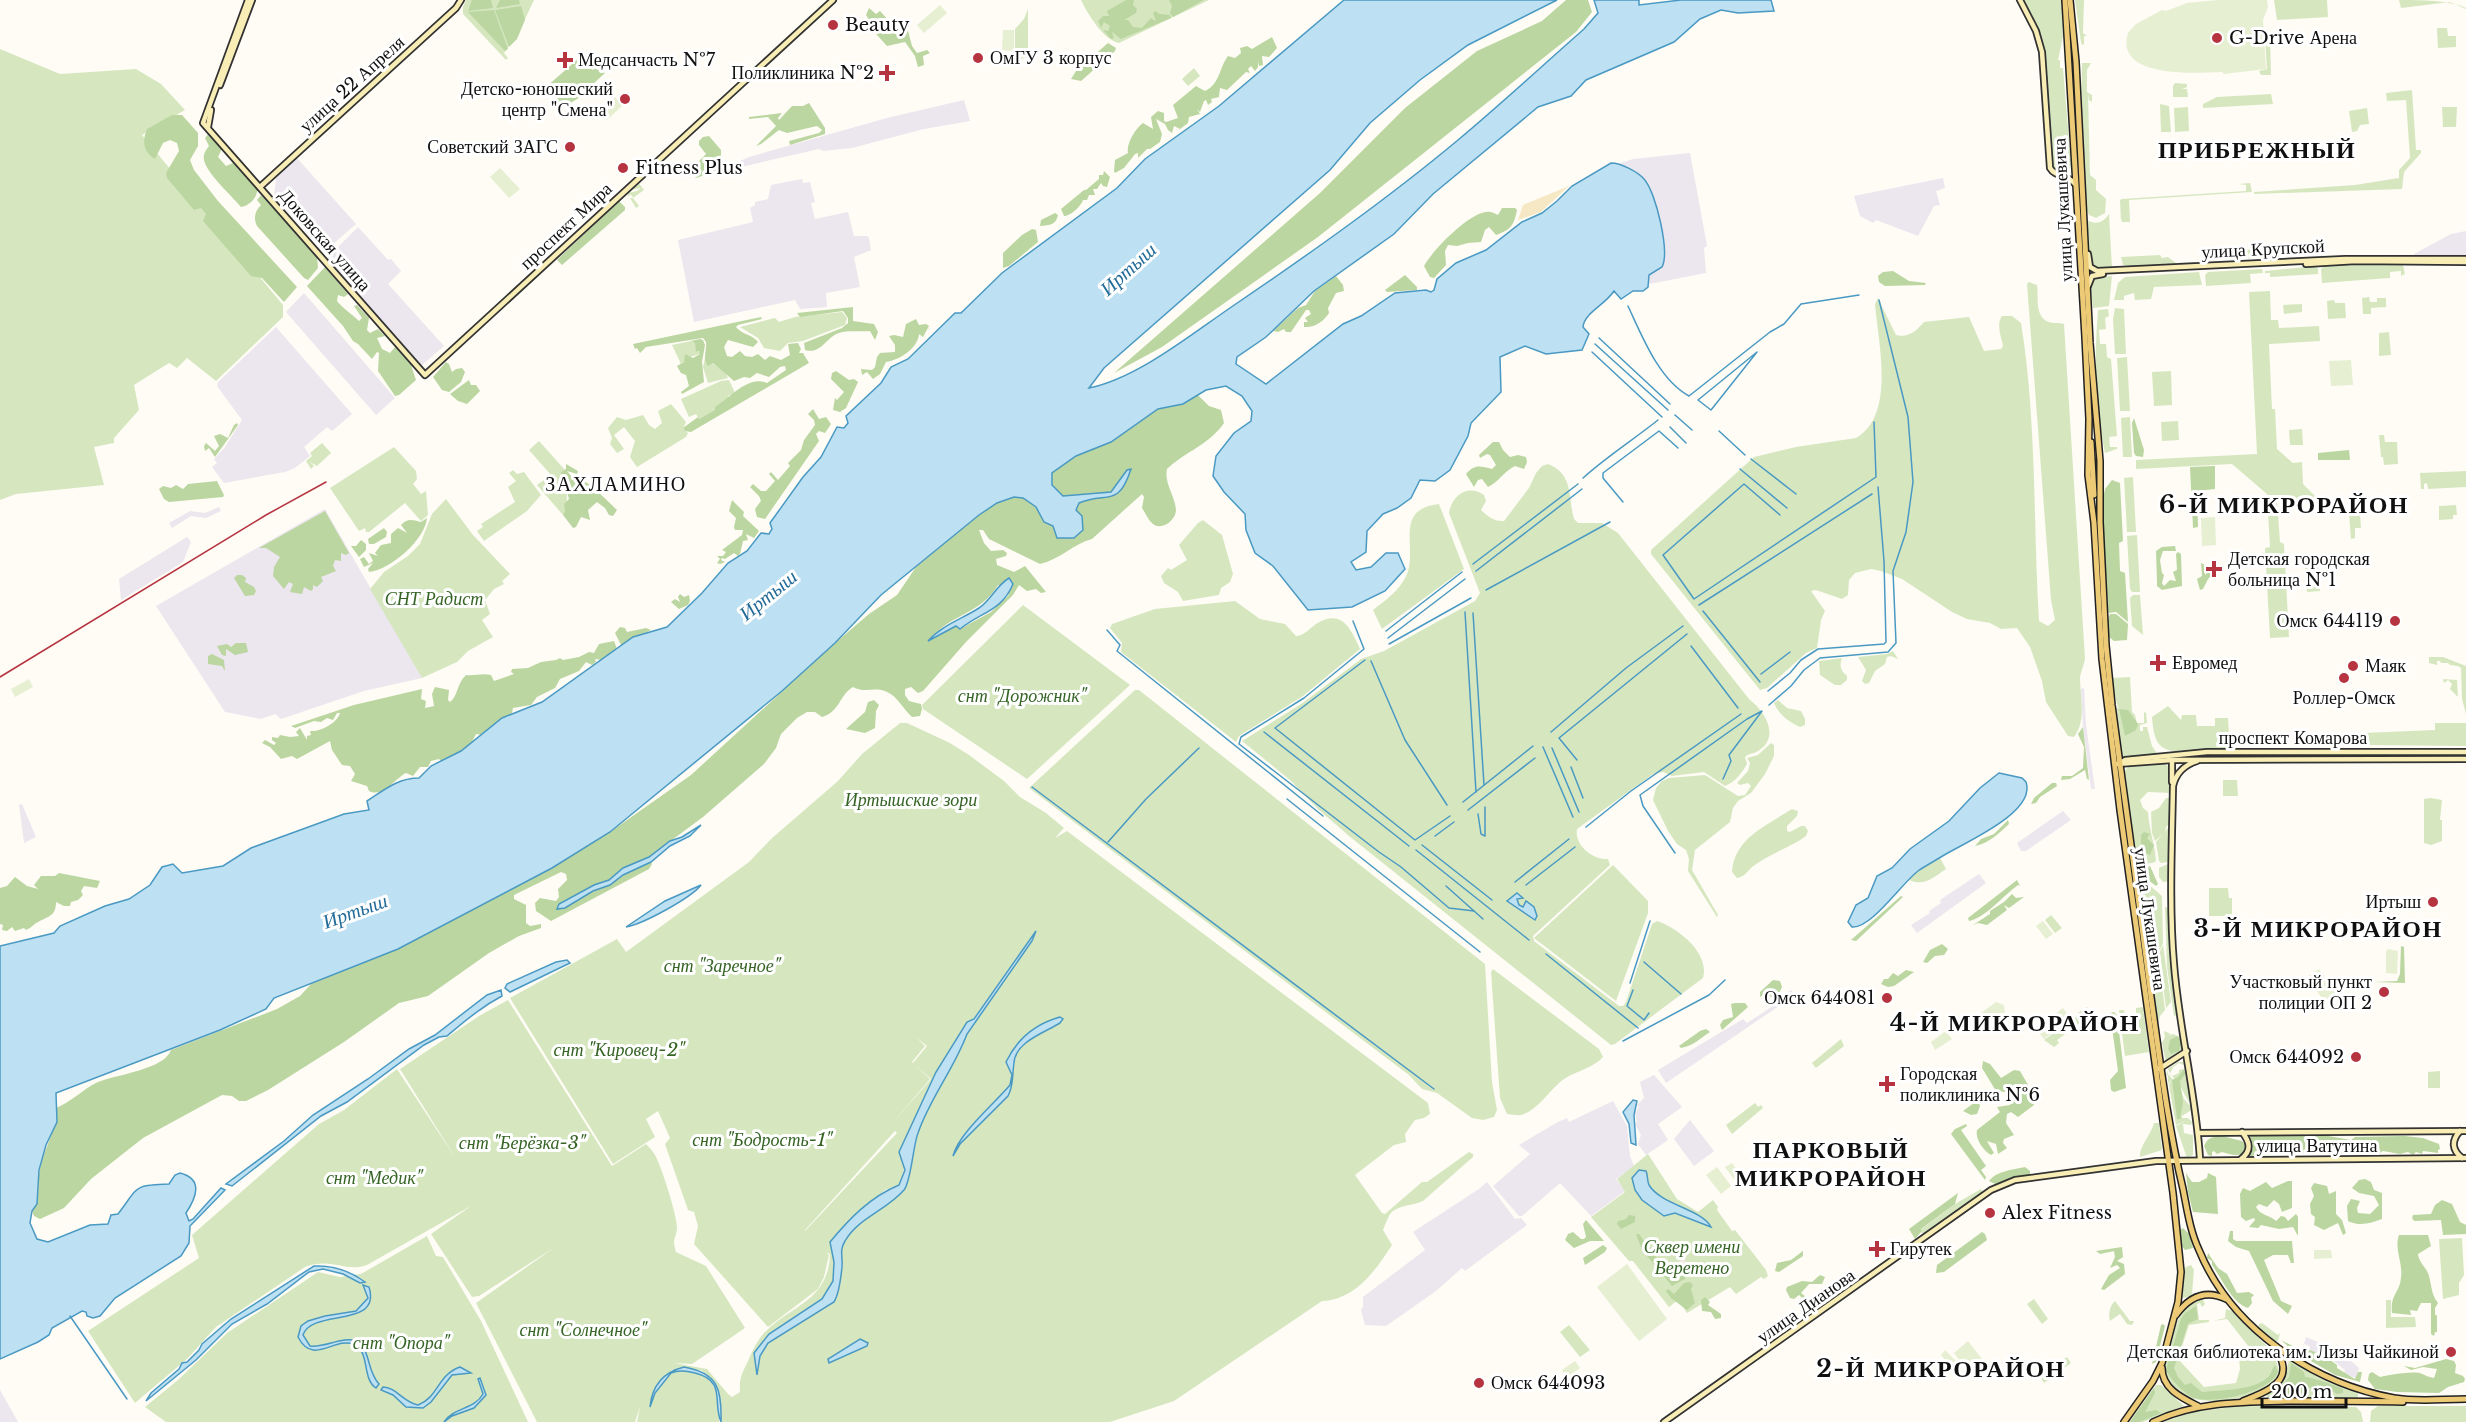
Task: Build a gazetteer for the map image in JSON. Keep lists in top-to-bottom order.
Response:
{
  "streets": {
    "main road": [
      "улица 22 Апреля",
      "улица Лукашевича",
      "проспект Мира",
      "Доковская улица",
      "улица Крупской",
      "проспект Комарова",
      "улица Ватутина",
      "улица Дианова"
    ]
  },
  "crossings": [
    ["улица 22 Апреля", "Доковская улица"],
    ["улица Лукашевича", "улица Крупской"],
    ["улица Лукашевича", "проспект Комарова"],
    ["улица Лукашевича", "улица Ватутина"],
    ["улица Лукашевича", "улица Дианова"],
    ["проспект Мира", "Доковская улица"],
    ["улица Ватутина", "улица Дианова"]
  ],
  "districts": [
    "ПРИБРЕЖНЫЙ",
    "ЗАХЛАМИНО",
    "6-Й МИКРОРАЙОН",
    "3-Й МИКРОРАЙОН",
    "4-Й МИКРОРАЙОН",
    "ПАРКОВЫЙ МИКРОРАЙОН",
    "2-Й МИКРОРАЙОН"
  ],
  "water": ["Иртыш"],
  "parks": [
    "СНТ Радист",
    "снт \"Дорожник\"",
    "Иртышские зори",
    "снт \"Заречное\"",
    "снт \"Кировец-2\"",
    "снт \"Бодрость-1\"",
    "снт \"Берёзка-3\"",
    "снт \"Медик\"",
    "Сквер имени Веретено",
    "снт \"Солнечное\"",
    "снт \"Опора\""
  ],
  "places": {
    "other": [
      "Beauty",
      "G-Drive Арена",
      "ОмГУ 3 корпус",
      "Детско-юношеский центр \"Смена\"",
      "Советский ЗАГС",
      "Fitness Plus",
      "Омск 644119",
      "Маяк",
      "Роллер-Омск",
      "Иртыш",
      "Участковый пункт полиции ОП 2",
      "Омск 644081",
      "Омск 644092",
      "Alex Fitness",
      "Детская библиотека им. Лизы Чайкиной",
      "Омск 644093"
    ],
    "health": [
      "Медсанчасть №7",
      "Поликлиника №2",
      "Детская городская больница №1",
      "Евромед",
      "Городская поликлиника №6",
      "Гирутек"
    ]
  },
  "scale_bar": "200 m"
}
